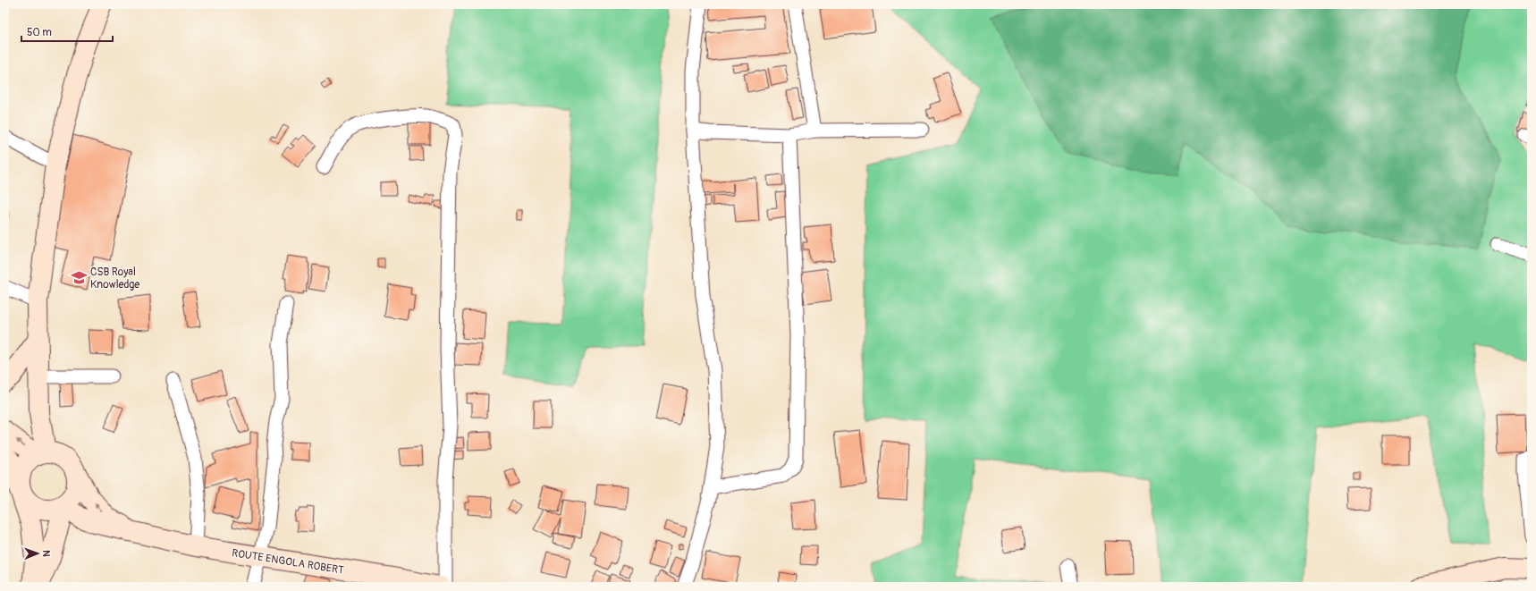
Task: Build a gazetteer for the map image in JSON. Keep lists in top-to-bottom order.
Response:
{
  "streets": {
    "street": ["ROUTE ENGOLA ROBERT"]
  },
  "places": {
    "school or university": ["CSB Royal Knowledge"]
  },
  "scale_bar": "50 m",
  "north": "right"
}
